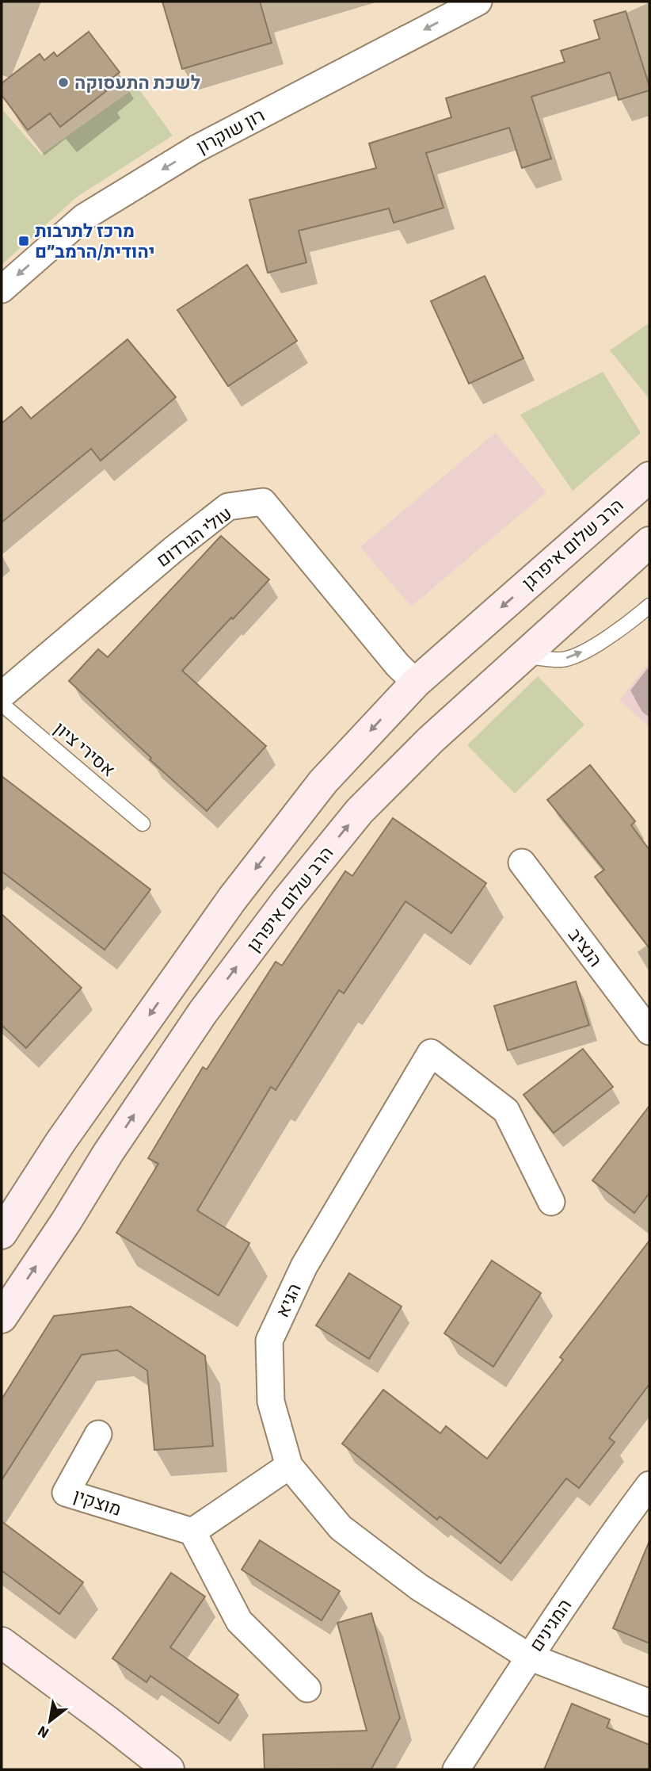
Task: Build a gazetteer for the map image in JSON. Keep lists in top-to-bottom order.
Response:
{
  "streets": {
    "main road": ["הרב שלום איפרגן"],
    "street": [
      "רון שוקרון",
      "עולי הגרדום",
      "הנציב",
      "הגיא",
      "מוצקין",
      "המגינים"
    ],
    "lane": ["אסירי ציון"]
  },
  "crossings": [
    ["עולי הגרדום", "הרב שלום איפרגן"],
    ["הגיא", "המגינים"]
  ],
  "one_way": ["רון שוקרון"],
  "places": {
    "other": ["לשכת התעסוקה"],
    "transit": ["מרכז לתרבות יהודית/הרמב״ם"]
  },
  "north": "bottom left"
}
